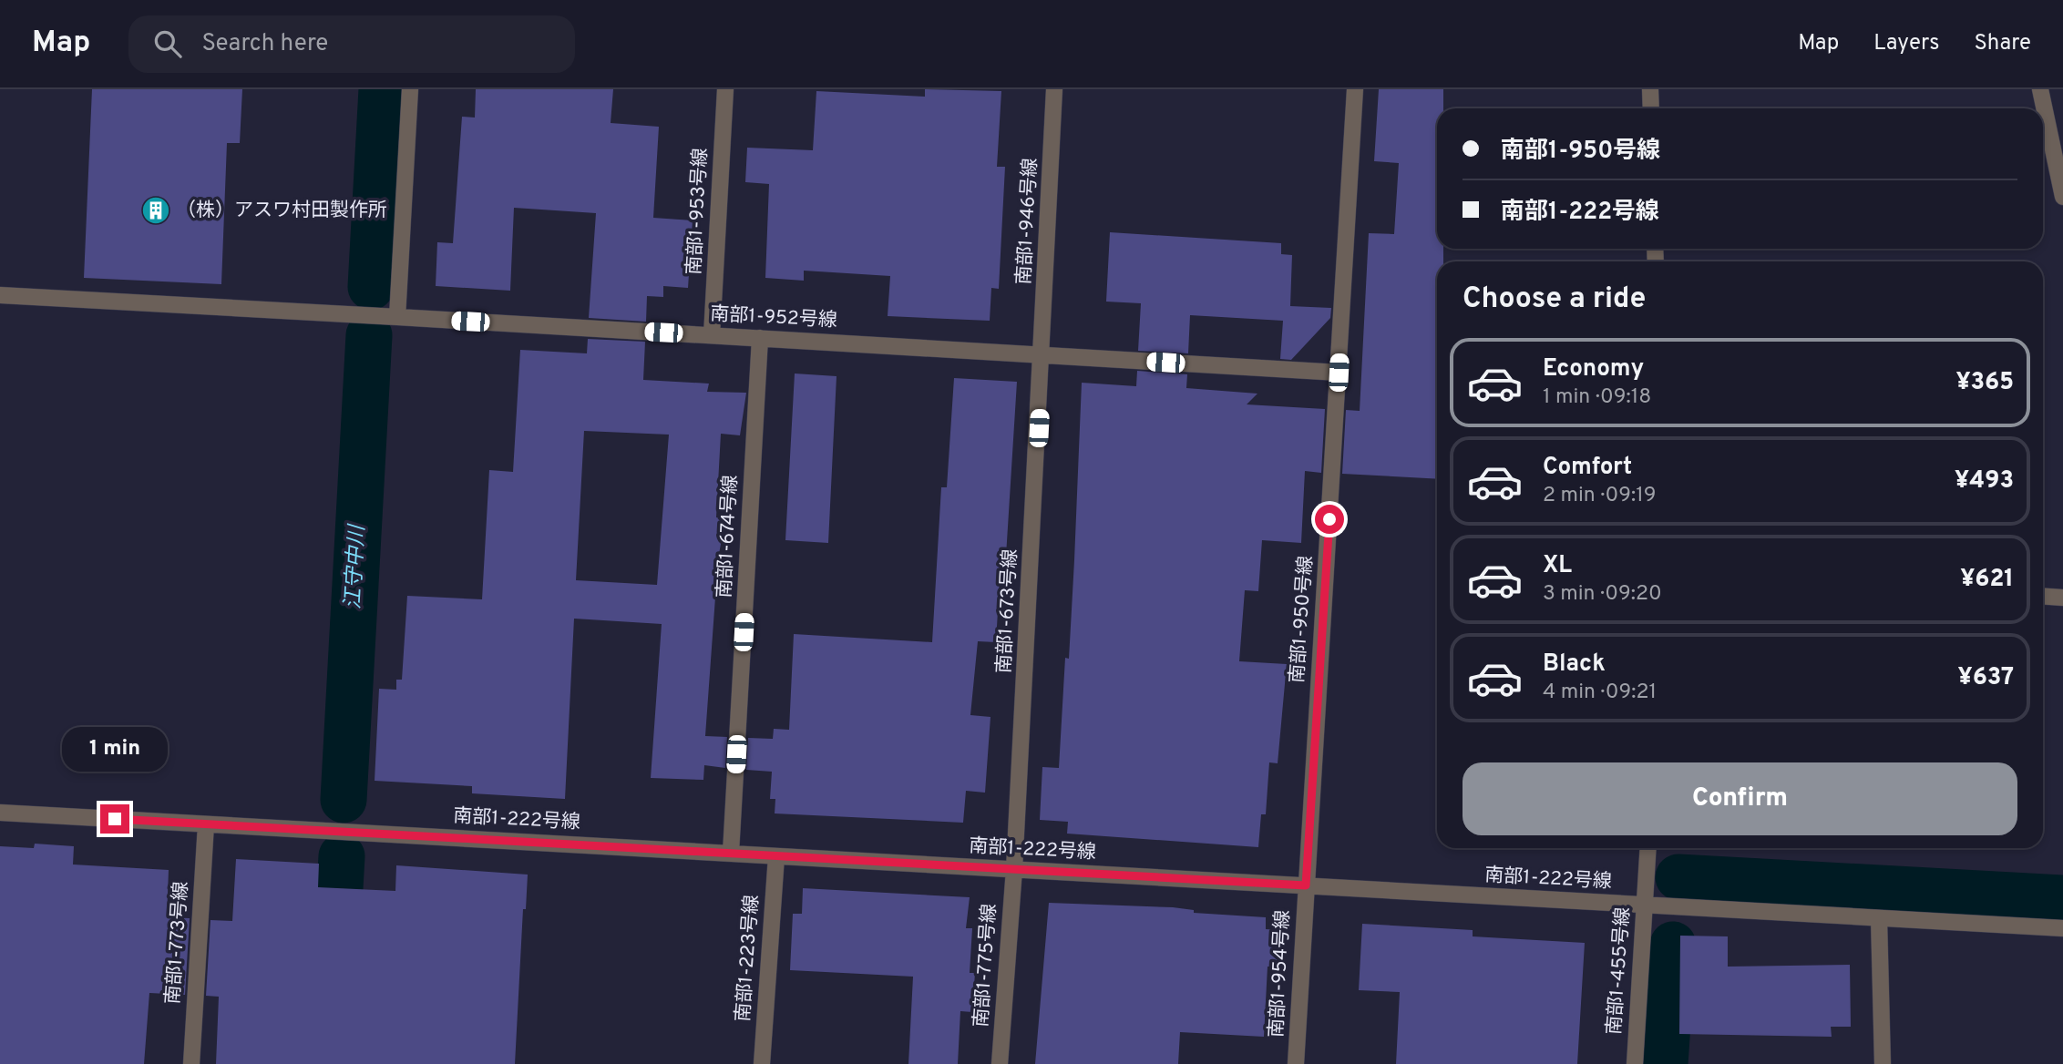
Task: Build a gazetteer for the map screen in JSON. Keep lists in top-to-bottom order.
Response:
{
  "streets": {
    "street": [
      "南部1-953号線",
      "南部1-946号線",
      "南部1-952号線",
      "南部1-674号線",
      "南部1-673号線",
      "南部1-950号線",
      "南部1-222号線",
      "南部1-773号線",
      "南部1-223号線",
      "南部1-775号線",
      "南部1-455号線",
      "南部1-954号線"
    ]
  },
  "crossings": [
    ["南部1-953号線", "南部1-952号線"],
    ["南部1-946号線", "南部1-952号線"],
    ["南部1-946号線", "南部1-673号線"],
    ["南部1-952号線", "南部1-674号線"],
    ["南部1-952号線", "南部1-673号線"],
    ["南部1-952号線", "南部1-950号線"],
    ["南部1-674号線", "南部1-222号線"],
    ["南部1-673号線", "南部1-222号線"],
    ["南部1-673号線", "南部1-775号線"],
    ["南部1-950号線", "南部1-222号線"],
    ["南部1-950号線", "南部1-954号線"],
    ["南部1-222号線", "南部1-773号線"],
    ["南部1-222号線", "南部1-223号線"],
    ["南部1-222号線", "南部1-775号線"],
    ["南部1-222号線", "南部1-455号線"],
    ["南部1-222号線", "南部1-954号線"]
  ],
  "water": ["江守中川"],
  "places": {
    "building": ["（株）アスワ村田製作所"]
  },
  "page": {
    "header": "Map",
    "search": "Search here",
    "nav": ["Map", "Layers", "Share"],
    "banner": ["南部1-950号線", "南部1-222号線"],
    "heading": "Choose a ride",
    "list": [
      {
        "name": "Economy",
        "note": "1 min · 09:18",
        "value": "¥365"
      },
      {
        "name": "Comfort",
        "note": "2 min · 09:19",
        "value": "¥493"
      },
      {
        "name": "XL",
        "note": "3 min · 09:20",
        "value": "¥621"
      },
      {
        "name": "Black",
        "note": "4 min · 09:21",
        "value": "¥637"
      }
    ],
    "bubble": "1 min",
    "buttons": "Confirm"
  }
}
